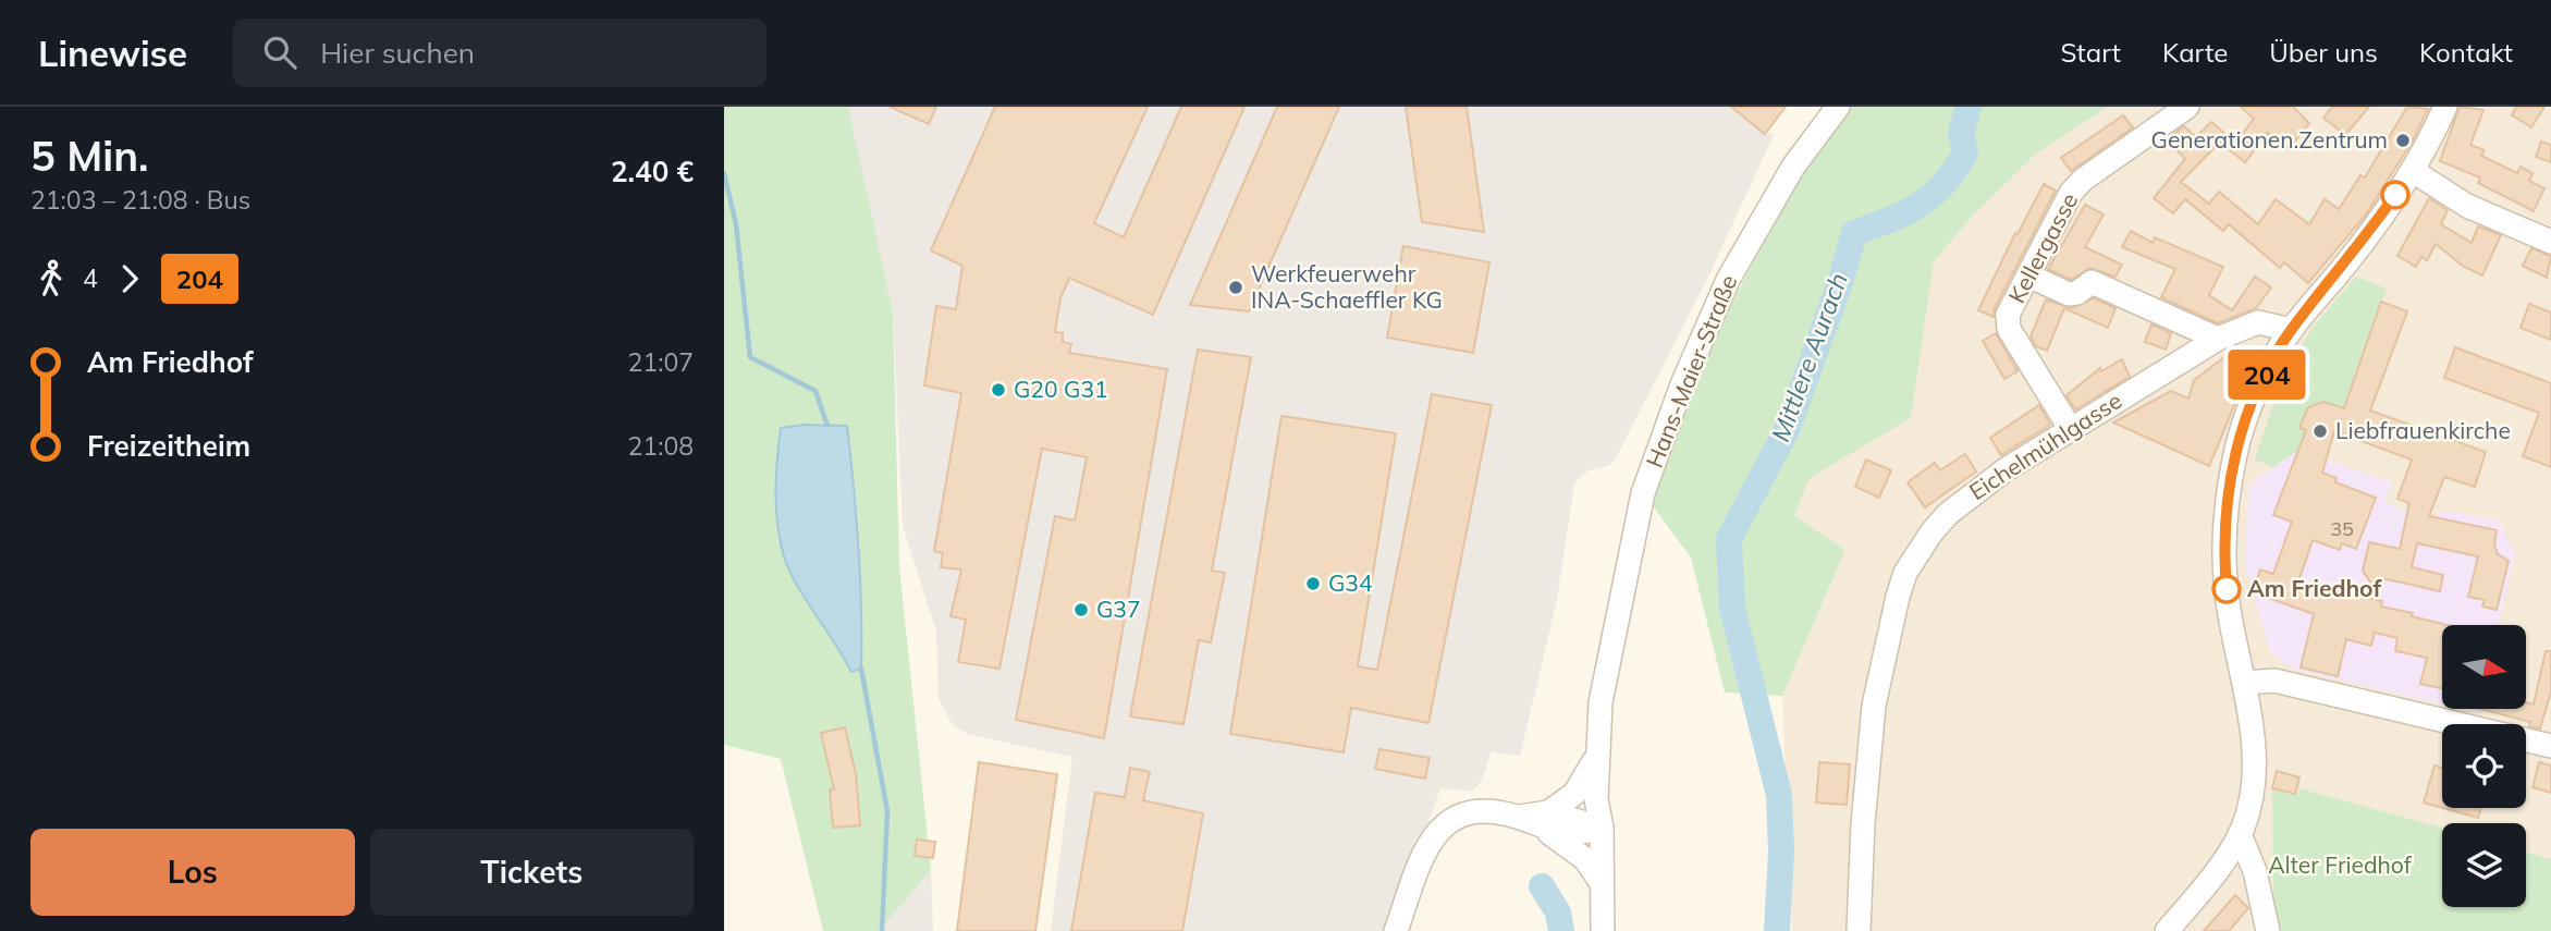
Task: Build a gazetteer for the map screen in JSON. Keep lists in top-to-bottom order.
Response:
{
  "streets": {
    "street": ["Kellergasse", "Hans-Maier-Straße", "Eichelmühlgasse"]
  },
  "crossings": [
    ["Kellergasse", "Eichelmühlgasse"]
  ],
  "water": ["Mittlere Aurach"],
  "parks": ["Alter Friedhof"],
  "places": [
    "Generationen.Zentrum",
    "Werkfeuerwehr INA-Schaeffler KG",
    "G20 G31",
    "Liebfrauenkirche",
    "G34",
    "Am Friedhof",
    "G37"
  ],
  "lines": ["bus line 204"],
  "house_numbers": ["35"],
  "north": "right",
  "page": {
    "header": "Linewise",
    "search": "Hier suchen",
    "nav": [
      "Start",
      "Karte",
      "Über uns",
      "Kontakt"
    ],
    "heading": ["5 Min.", "21:03 – 21:08 · Bus", "2.40 €"],
    "on_map": "204",
    "legs": ["4", "204"],
    "list": [
      {
        "name": "Am Friedhof",
        "value": "21:07"
      },
      {
        "name": "Freizeitheim",
        "value": "21:08"
      }
    ],
    "buttons": ["Los", "Tickets"]
  }
}
